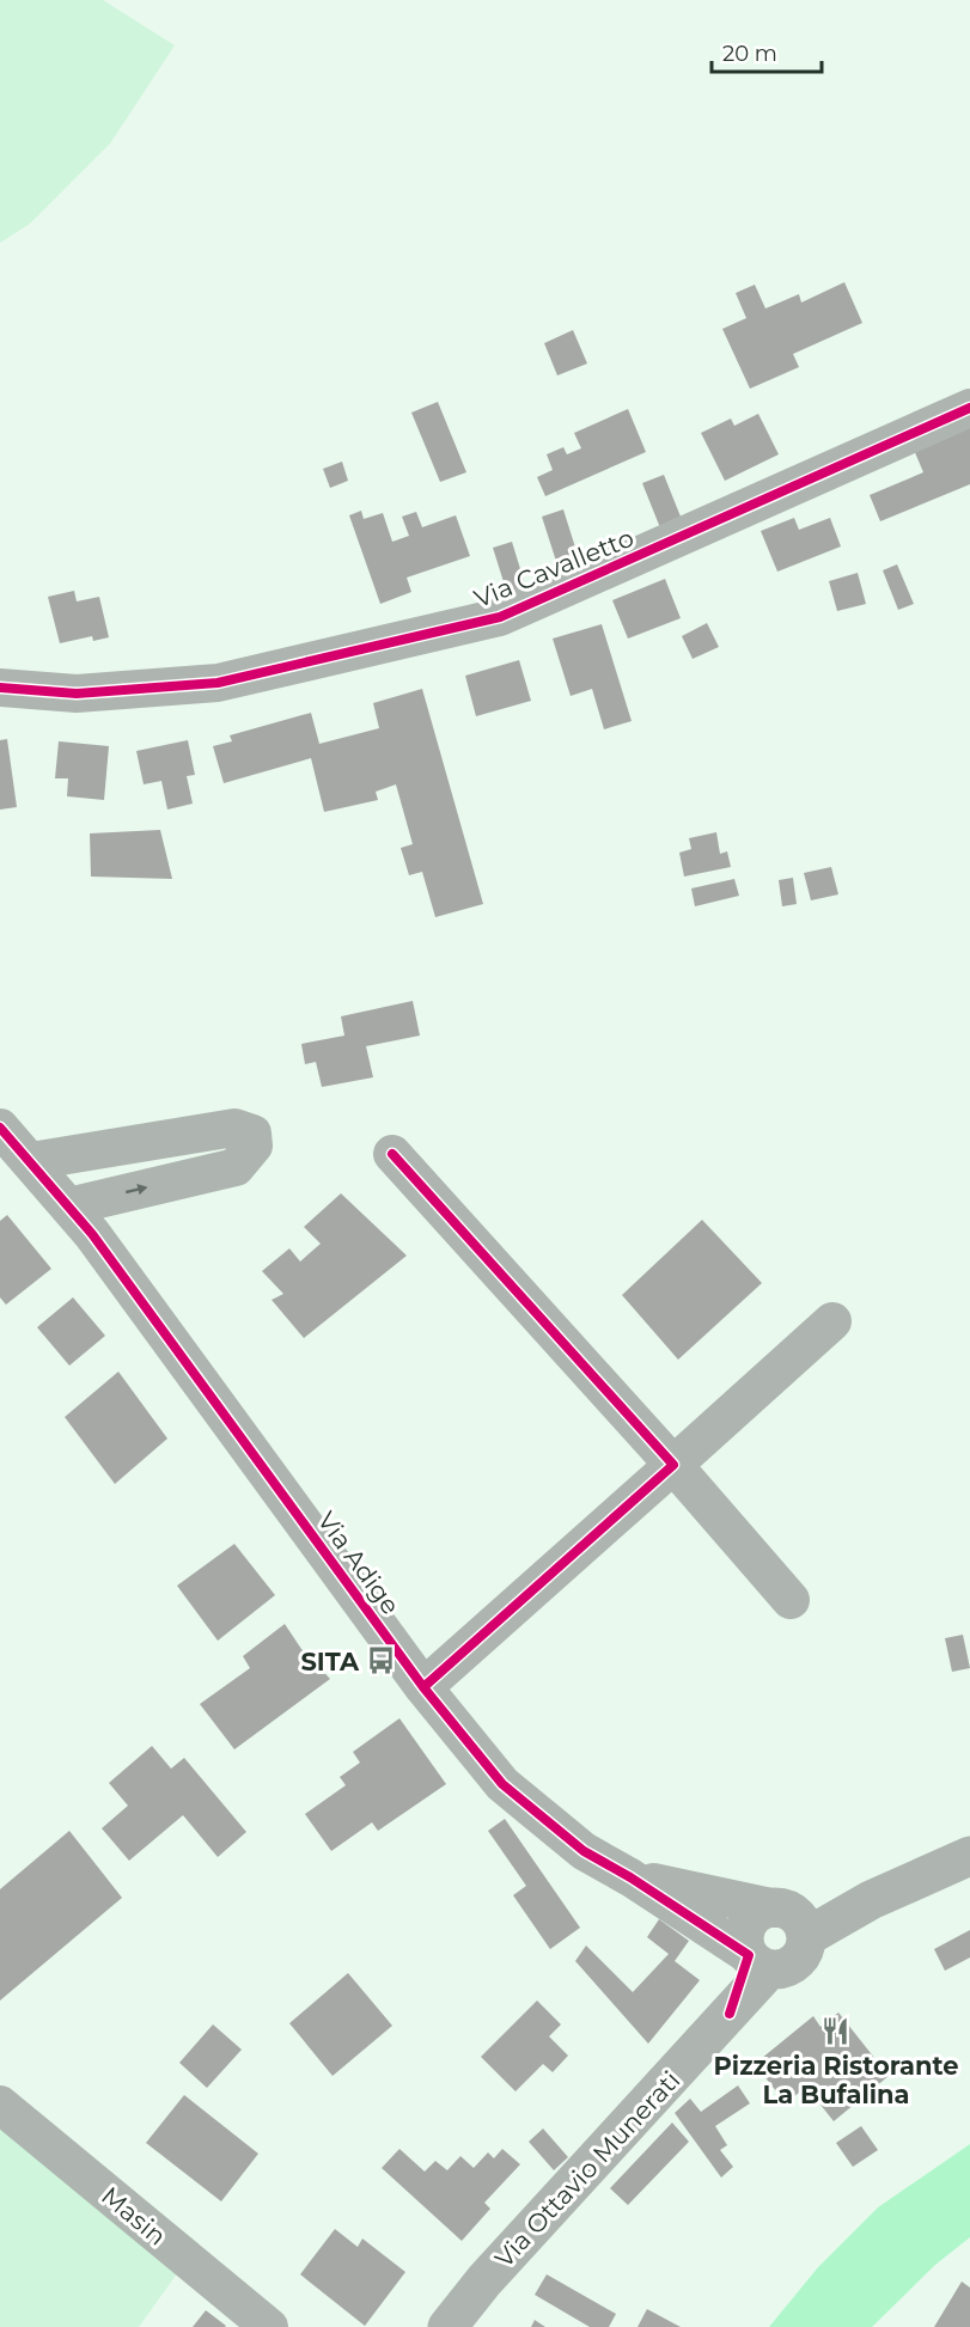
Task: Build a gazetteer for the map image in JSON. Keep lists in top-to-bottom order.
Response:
{
  "streets": {
    "street": [
      "Via Cavalletto",
      "Via Adige",
      "Via Ottavio Munerati",
      "Masin"
    ]
  },
  "crossings": [
    ["Via Adige", "Via Ottavio Munerati"]
  ],
  "places": {
    "bus stop": ["SITA"],
    "restaurant": ["Pizzeria Ristorante La Bufalina"]
  },
  "scale_bar": "20 m"
}
